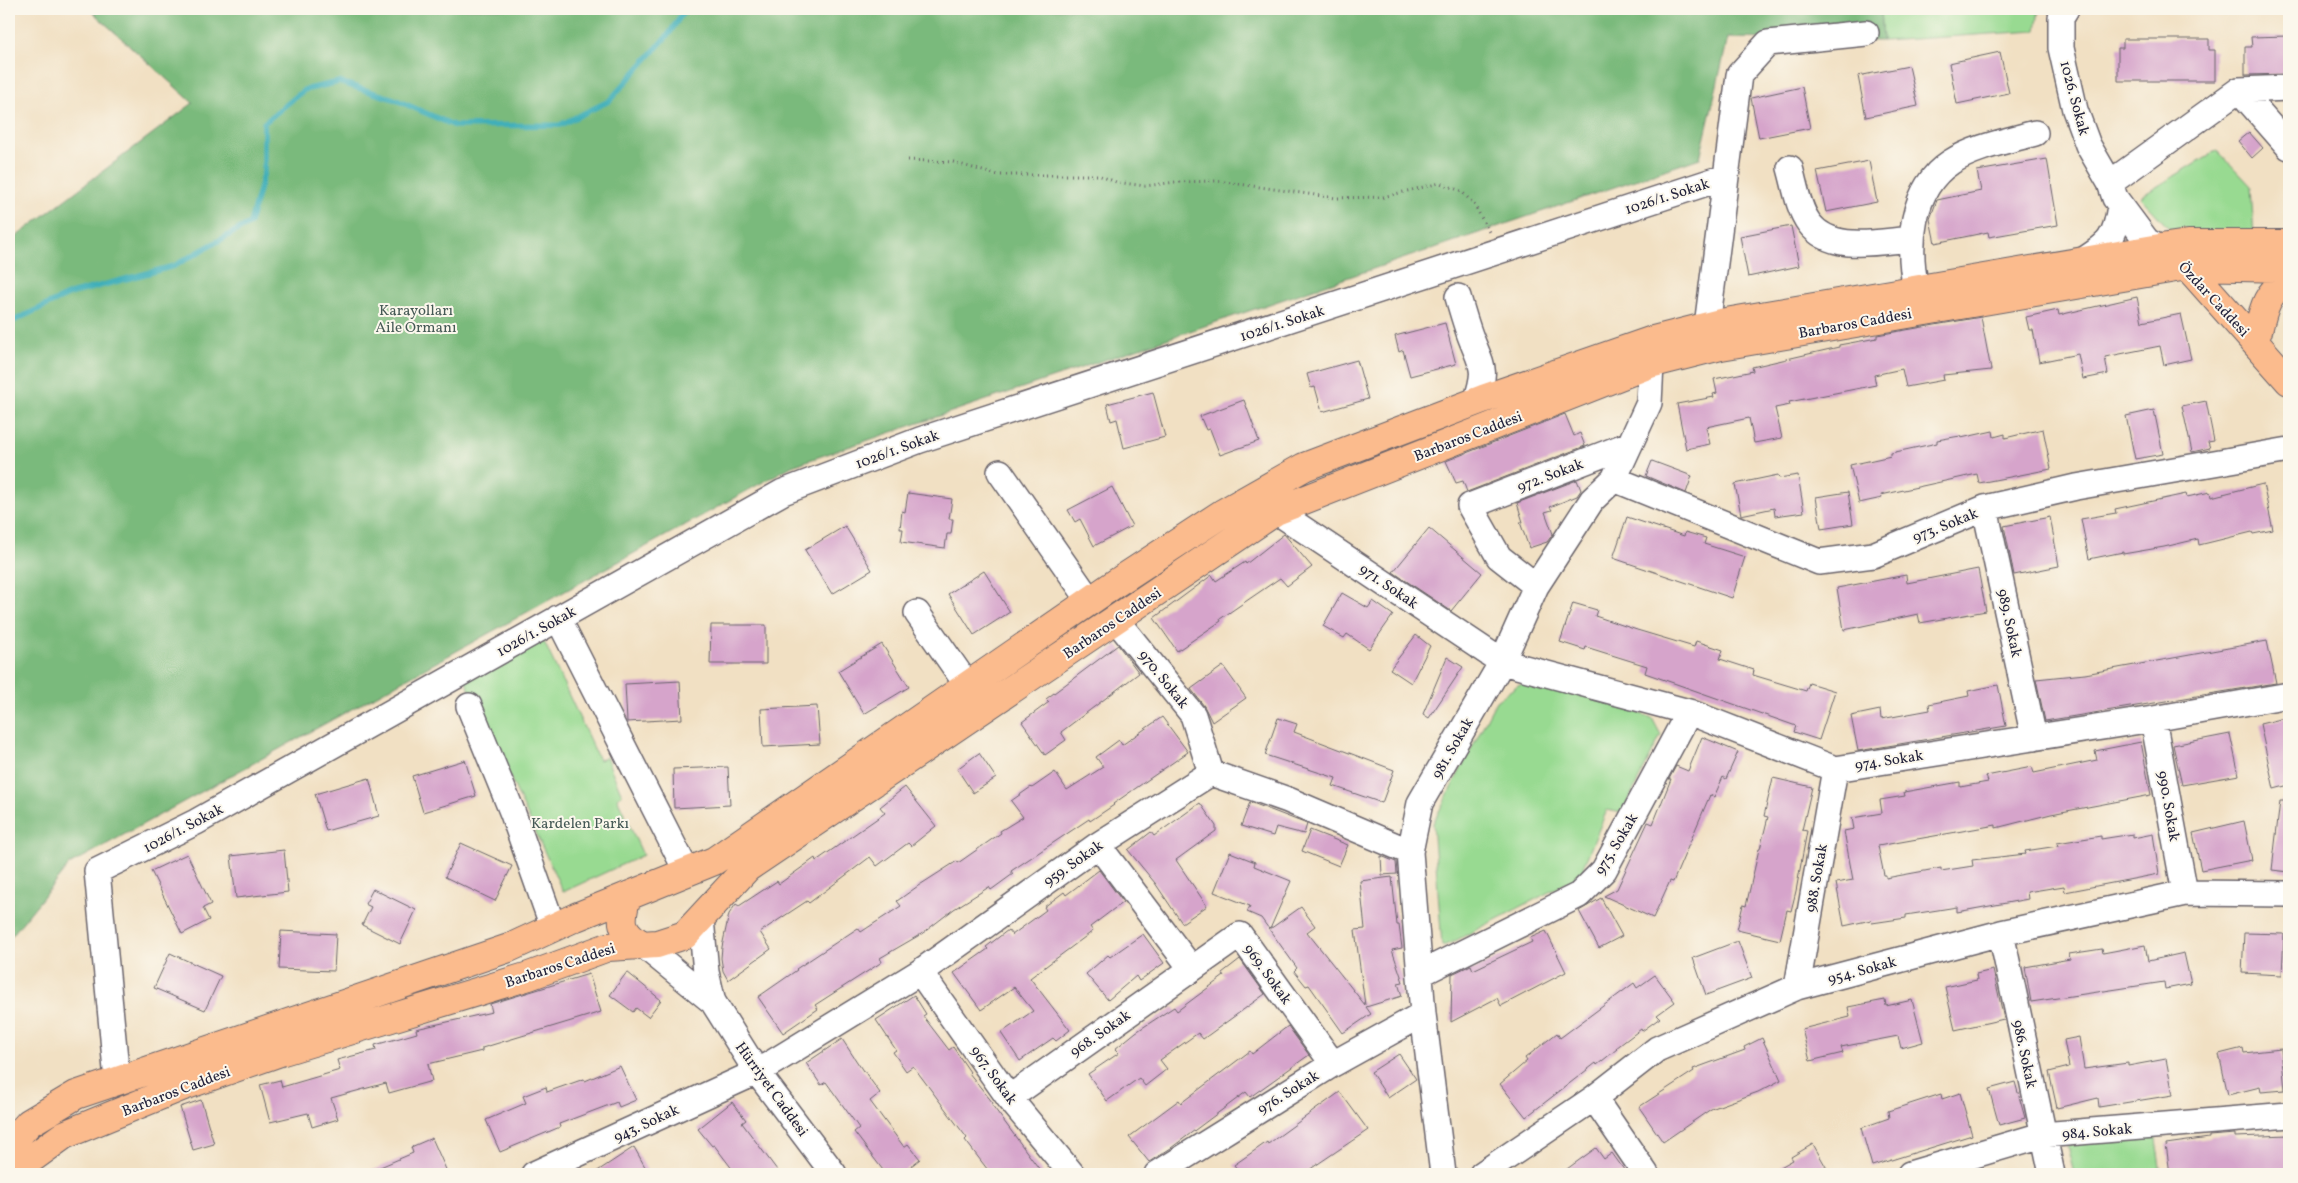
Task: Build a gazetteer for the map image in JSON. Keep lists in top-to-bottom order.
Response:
{
  "streets": {
    "main road": ["Özdar Caddesi", "Barbaros Caddesi", "Hürriyet Caddesi"],
    "street": [
      "1026. Sokak",
      "1026/1. Sokak",
      "972. Sokak",
      "973. Sokak",
      "971. Sokak",
      "989. Sokak",
      "970. Sokak",
      "981. Sokak",
      "974. Sokak",
      "990. Sokak",
      "975. Sokak",
      "959. Sokak",
      "988. Sokak",
      "954. Sokak",
      "969. Sokak",
      "968. Sokak",
      "986. Sokak",
      "967. Sokak",
      "976. Sokak",
      "943. Sokak",
      "984. Sokak"
    ]
  },
  "crossings": [
    ["1026. Sokak", "Özdar Caddesi"],
    ["1026. Sokak", "Barbaros Caddesi"],
    ["1026/1. Sokak", "Barbaros Caddesi"],
    ["Özdar Caddesi", "Barbaros Caddesi"],
    ["Barbaros Caddesi", "971. Sokak"],
    ["Barbaros Caddesi", "970. Sokak"],
    ["Barbaros Caddesi", "981. Sokak"],
    ["Barbaros Caddesi", "Hürriyet Caddesi"],
    ["972. Sokak", "981. Sokak"],
    ["973. Sokak", "989. Sokak"],
    ["973. Sokak", "981. Sokak"],
    ["971. Sokak", "981. Sokak"],
    ["971. Sokak", "974. Sokak"],
    ["989. Sokak", "974. Sokak"],
    ["970. Sokak", "959. Sokak"],
    ["981. Sokak", "974. Sokak"],
    ["981. Sokak", "975. Sokak"],
    ["981. Sokak", "976. Sokak"],
    ["974. Sokak", "990. Sokak"],
    ["974. Sokak", "975. Sokak"],
    ["974. Sokak", "988. Sokak"],
    ["990. Sokak", "954. Sokak"],
    ["959. Sokak", "967. Sokak"],
    ["959. Sokak", "Hürriyet Caddesi"],
    ["959. Sokak", "943. Sokak"],
    ["988. Sokak", "954. Sokak"],
    ["954. Sokak", "986. Sokak"],
    ["969. Sokak", "968. Sokak"],
    ["969. Sokak", "976. Sokak"],
    ["968. Sokak", "967. Sokak"],
    ["986. Sokak", "984. Sokak"],
    ["Hürriyet Caddesi", "943. Sokak"]
  ],
  "parks": ["Karayolları Aile Ormanı", "Kardelen Parkı"]
}
